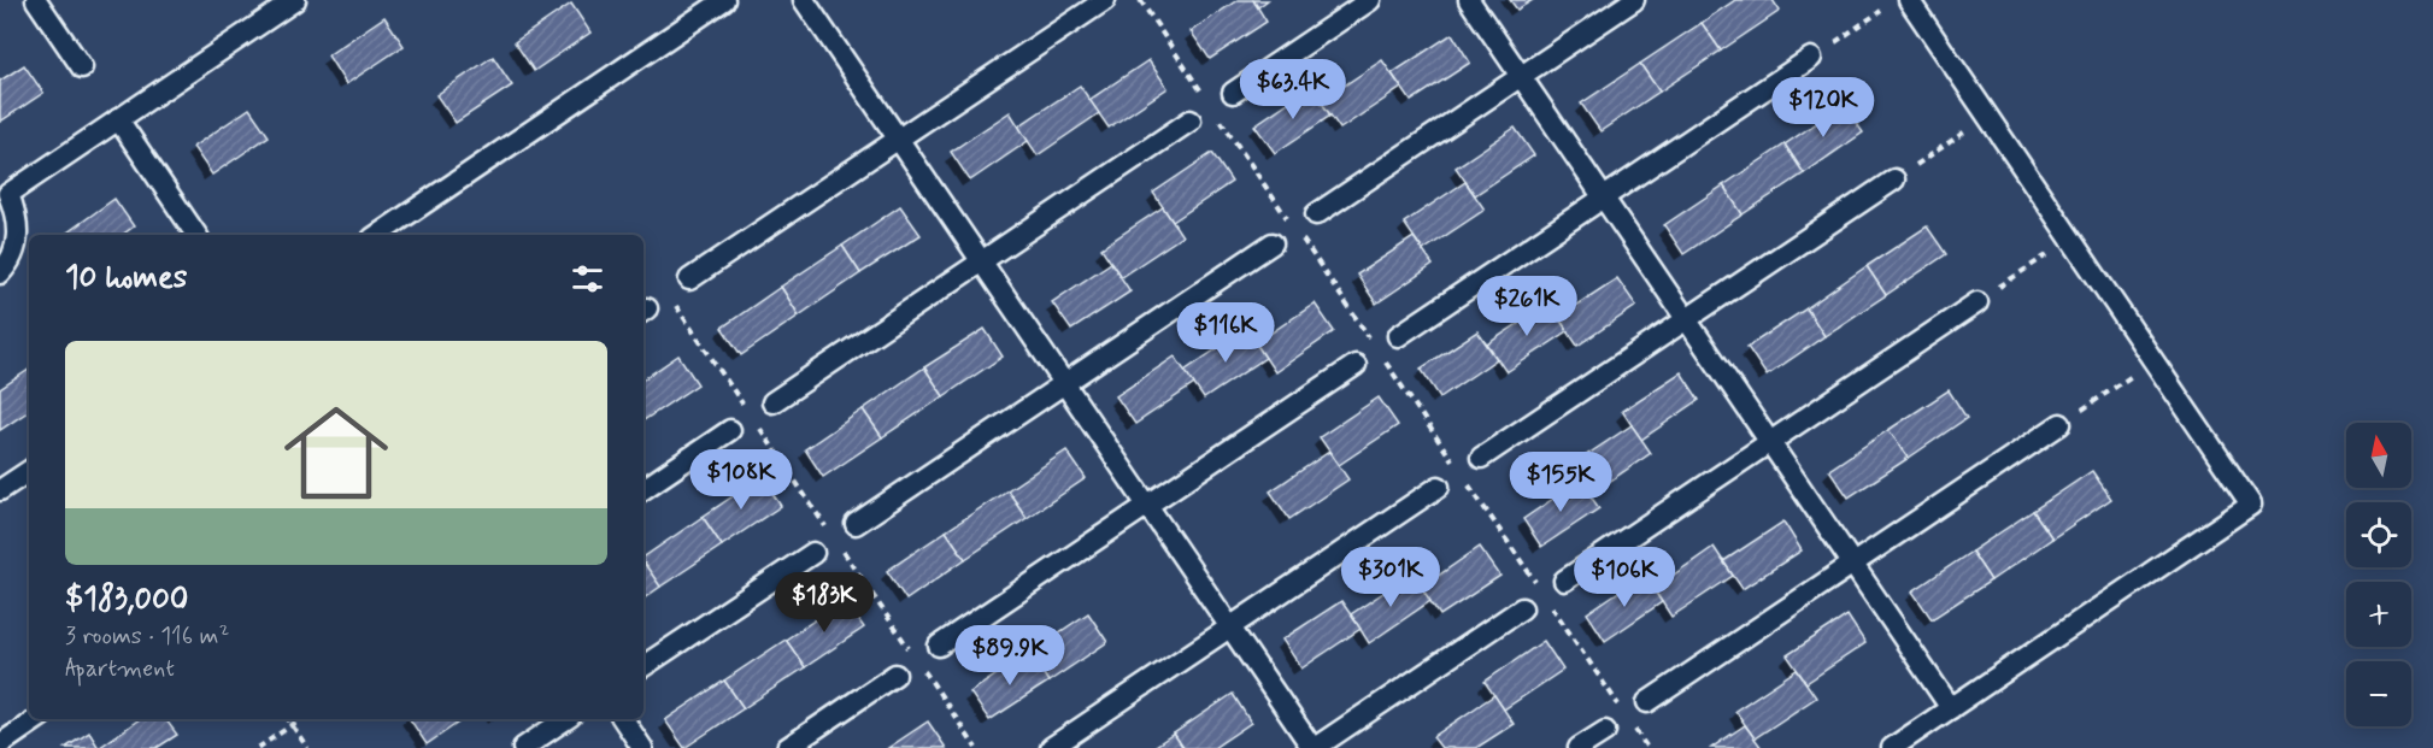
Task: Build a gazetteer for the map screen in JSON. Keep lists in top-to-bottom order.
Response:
{
  "north": "top",
  "page": {
    "price": [
      "$63.4K",
      "$120K",
      "$261K",
      "$116K",
      "$108K",
      "$155K",
      "$301K",
      "$106K",
      "$183K",
      "$89.9K"
    ],
    "heading": "10 homes",
    "list": [
      {
        "name": "$183,000",
        "note": "3 rooms · 116 m² · Apartment"
      }
    ],
    "map_buttons": ["+", "−"]
  }
}
